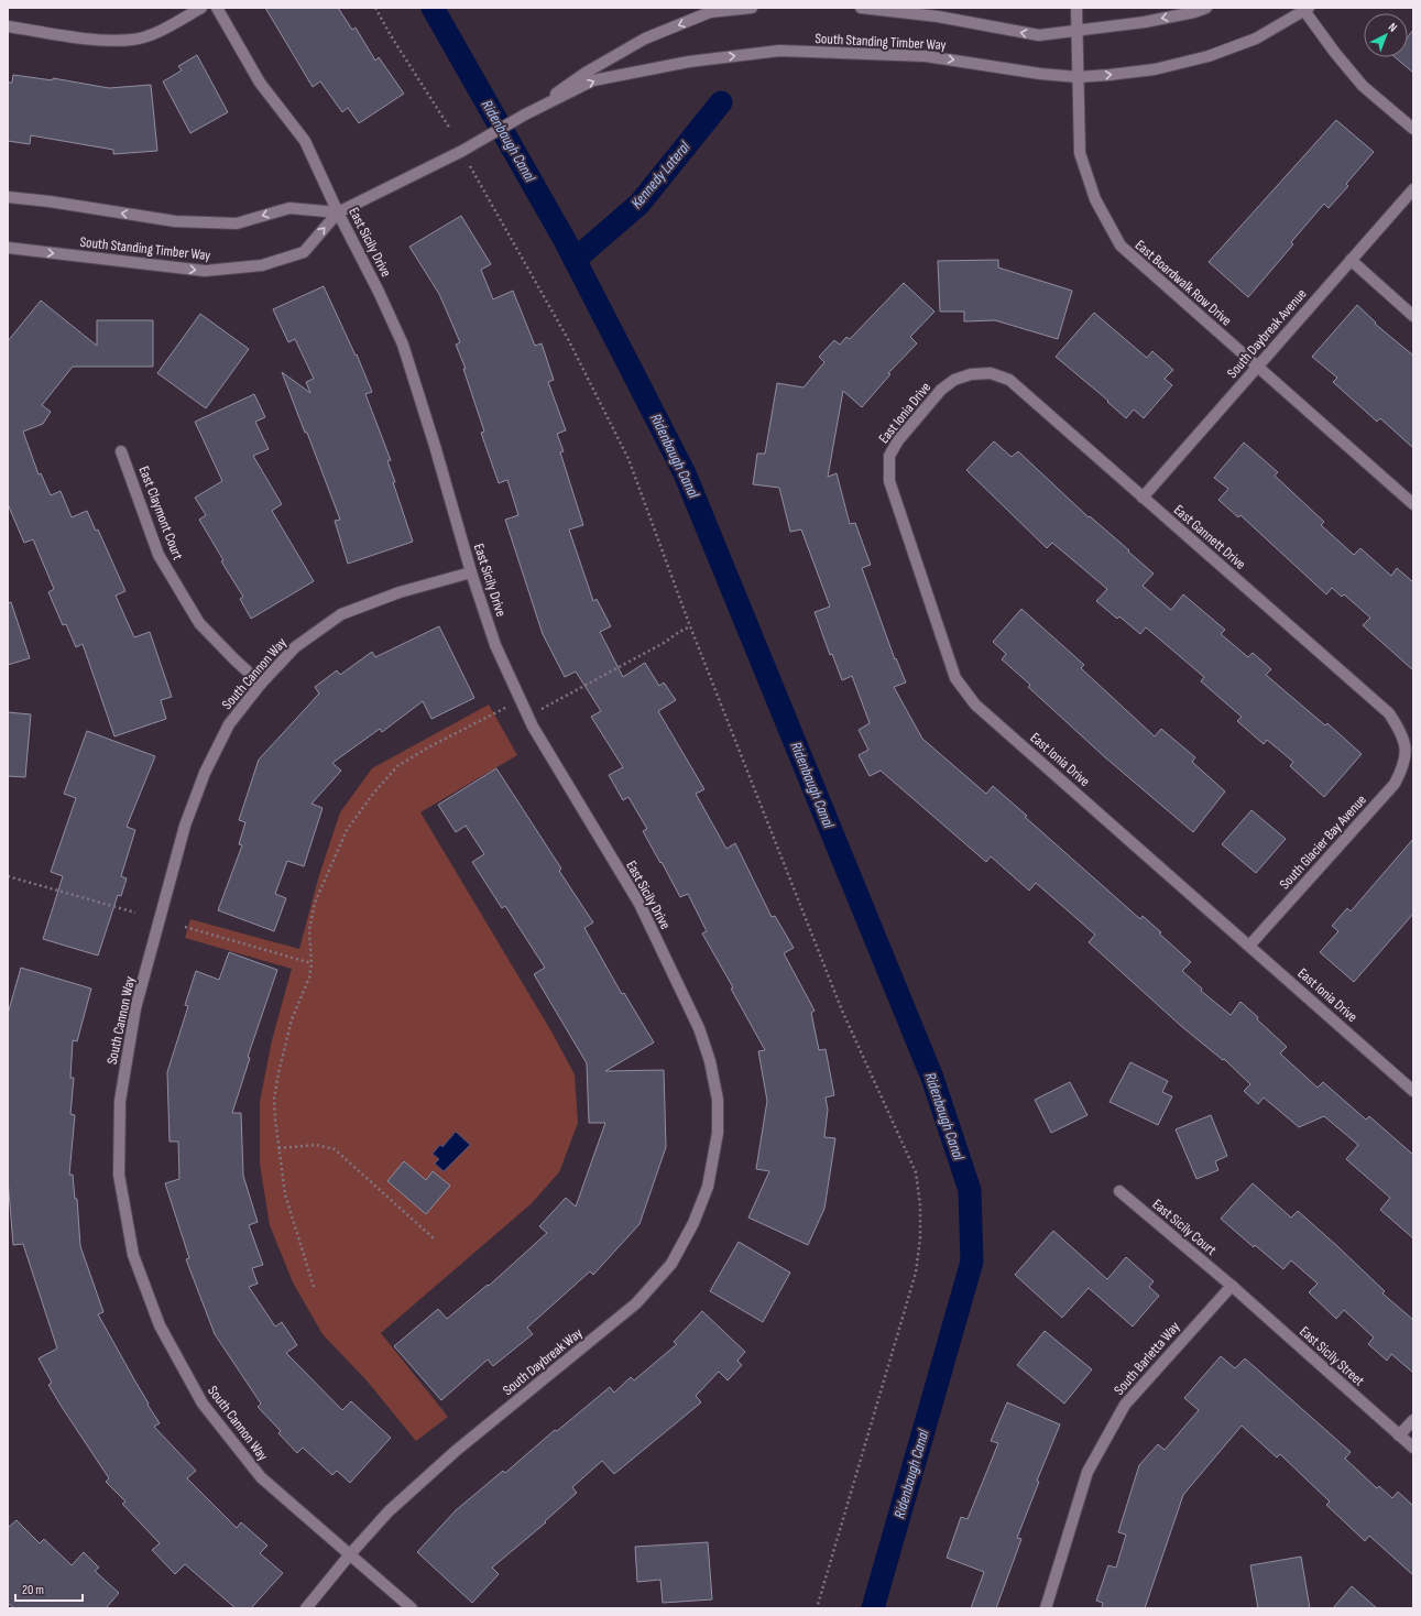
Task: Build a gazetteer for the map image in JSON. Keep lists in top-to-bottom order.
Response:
{
  "streets": {
    "street": [
      "South Standing Timber Way",
      "East Sicily Drive",
      "East Boardwalk Row Drive",
      "South Daybreak Avenue",
      "East Ionia Drive",
      "East Claymont Court",
      "East Gannett Drive",
      "South Cannon Way",
      "South Glacier Bay Avenue",
      "East Sicily Court",
      "East Sicily Street",
      "South Barletta Way",
      "South Daybreak Way"
    ]
  },
  "crossings": [
    ["South Standing Timber Way", "East Sicily Drive"],
    ["South Standing Timber Way", "East Boardwalk Row Drive"],
    ["East Sicily Drive", "South Cannon Way"],
    ["East Sicily Drive", "South Daybreak Way"],
    ["East Boardwalk Row Drive", "South Daybreak Avenue"],
    ["South Daybreak Avenue", "East Gannett Drive"],
    ["East Ionia Drive", "East Gannett Drive"],
    ["East Ionia Drive", "South Glacier Bay Avenue"],
    ["East Claymont Court", "South Cannon Way"],
    ["East Gannett Drive", "South Glacier Bay Avenue"],
    ["South Cannon Way", "South Daybreak Way"],
    ["East Sicily Court", "East Sicily Street"],
    ["East Sicily Court", "South Barletta Way"],
    ["East Sicily Street", "South Barletta Way"]
  ],
  "water": ["Ridenbaugh Canal", "Kennedy Lateral"],
  "scale_bar": "20 m",
  "north": "top right"
}
